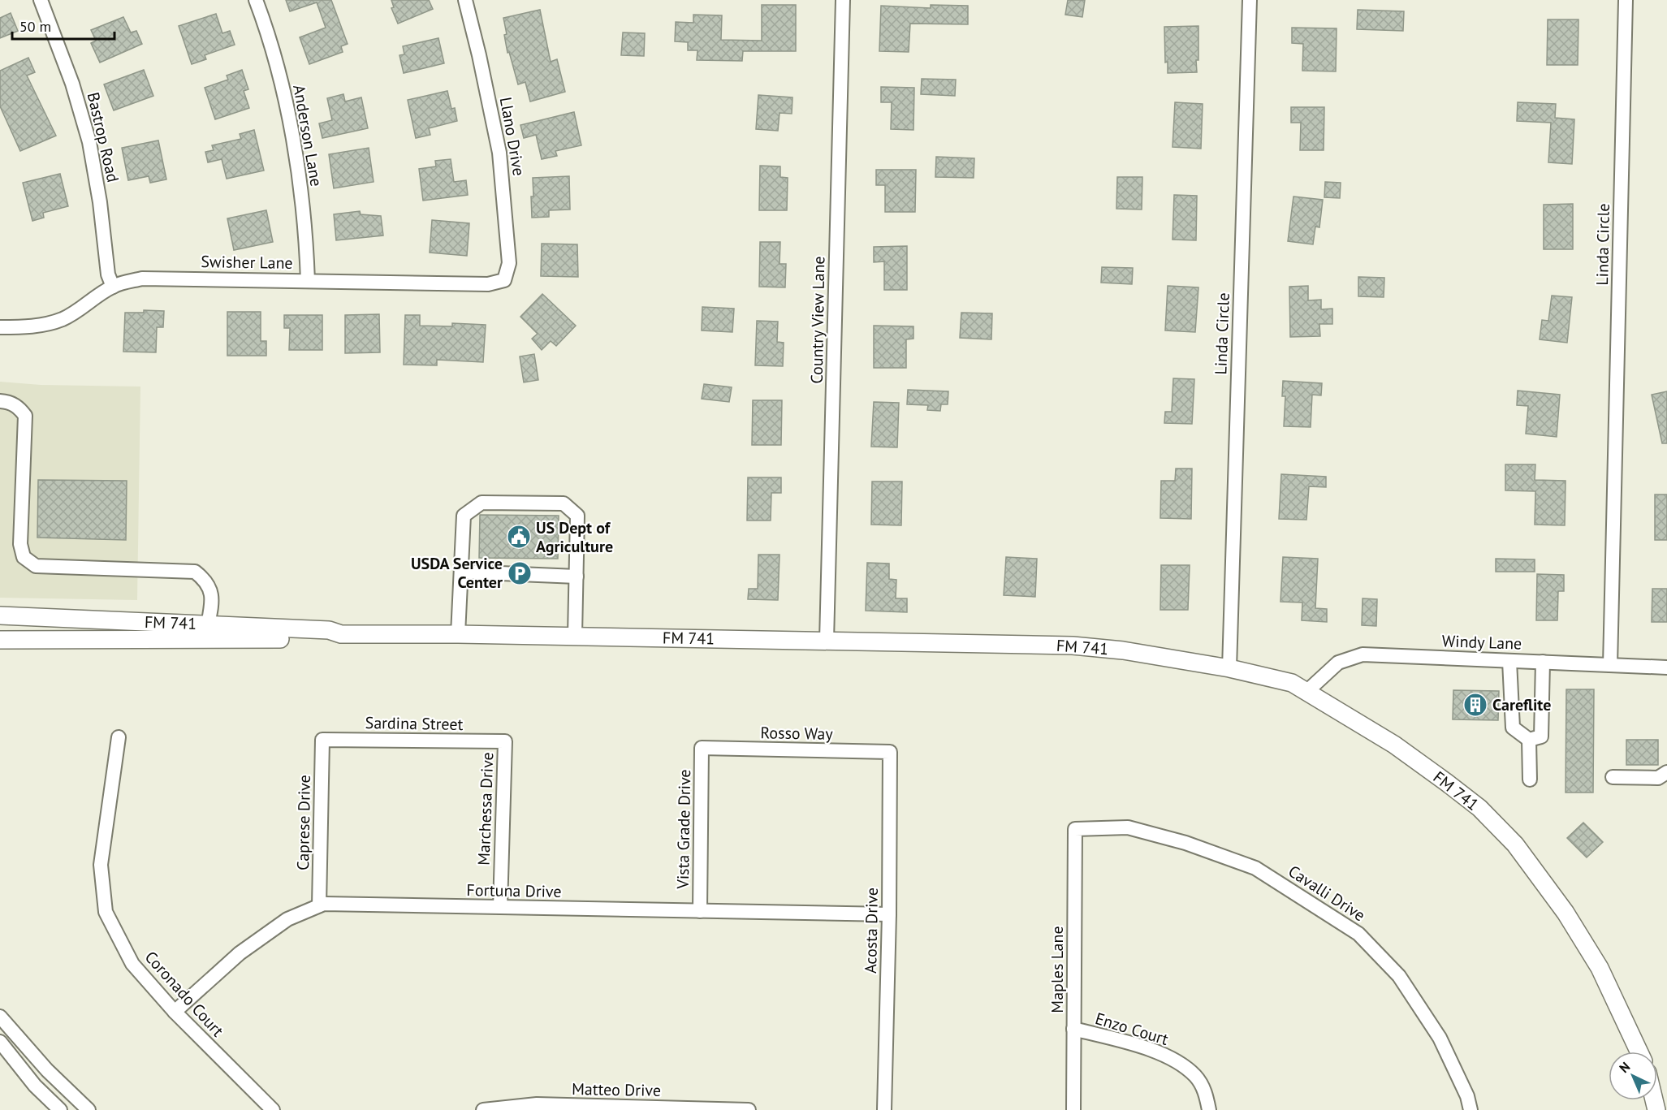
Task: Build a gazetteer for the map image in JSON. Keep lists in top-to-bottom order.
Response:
{
  "streets": {
    "main road": ["FM 741"],
    "street": [
      "Anderson Lane",
      "Llano Drive",
      "Bastrop Road",
      "Linda Circle",
      "Swisher Lane",
      "Country View Lane",
      "Windy Lane",
      "Sardina Street",
      "Rosso Way",
      "Marchessa Drive",
      "Caprese Drive",
      "Vista Grade Drive",
      "Fortuna Drive",
      "Cavalli Drive",
      "Acosta Drive",
      "Maples Lane",
      "Coronado Court",
      "Enzo Court",
      "Matteo Drive"
    ]
  },
  "crossings": [
    ["Anderson Lane", "Swisher Lane"],
    ["Llano Drive", "Swisher Lane"],
    ["Bastrop Road", "Swisher Lane"],
    ["Linda Circle", "FM 741"],
    ["Linda Circle", "Windy Lane"],
    ["Country View Lane", "FM 741"],
    ["FM 741", "Windy Lane"],
    ["Sardina Street", "Marchessa Drive"],
    ["Sardina Street", "Caprese Drive"],
    ["Rosso Way", "Vista Grade Drive"],
    ["Rosso Way", "Acosta Drive"],
    ["Marchessa Drive", "Fortuna Drive"],
    ["Caprese Drive", "Fortuna Drive"],
    ["Vista Grade Drive", "Fortuna Drive"],
    ["Fortuna Drive", "Acosta Drive"],
    ["Fortuna Drive", "Coronado Court"],
    ["Cavalli Drive", "Maples Lane"],
    ["Maples Lane", "Enzo Court"]
  ],
  "places": {
    "public building": ["US Dept of Agriculture"],
    "parking": ["USDA Service Center"],
    "building": ["Careflite"]
  },
  "scale_bar": "50 m",
  "north": "top left"
}
